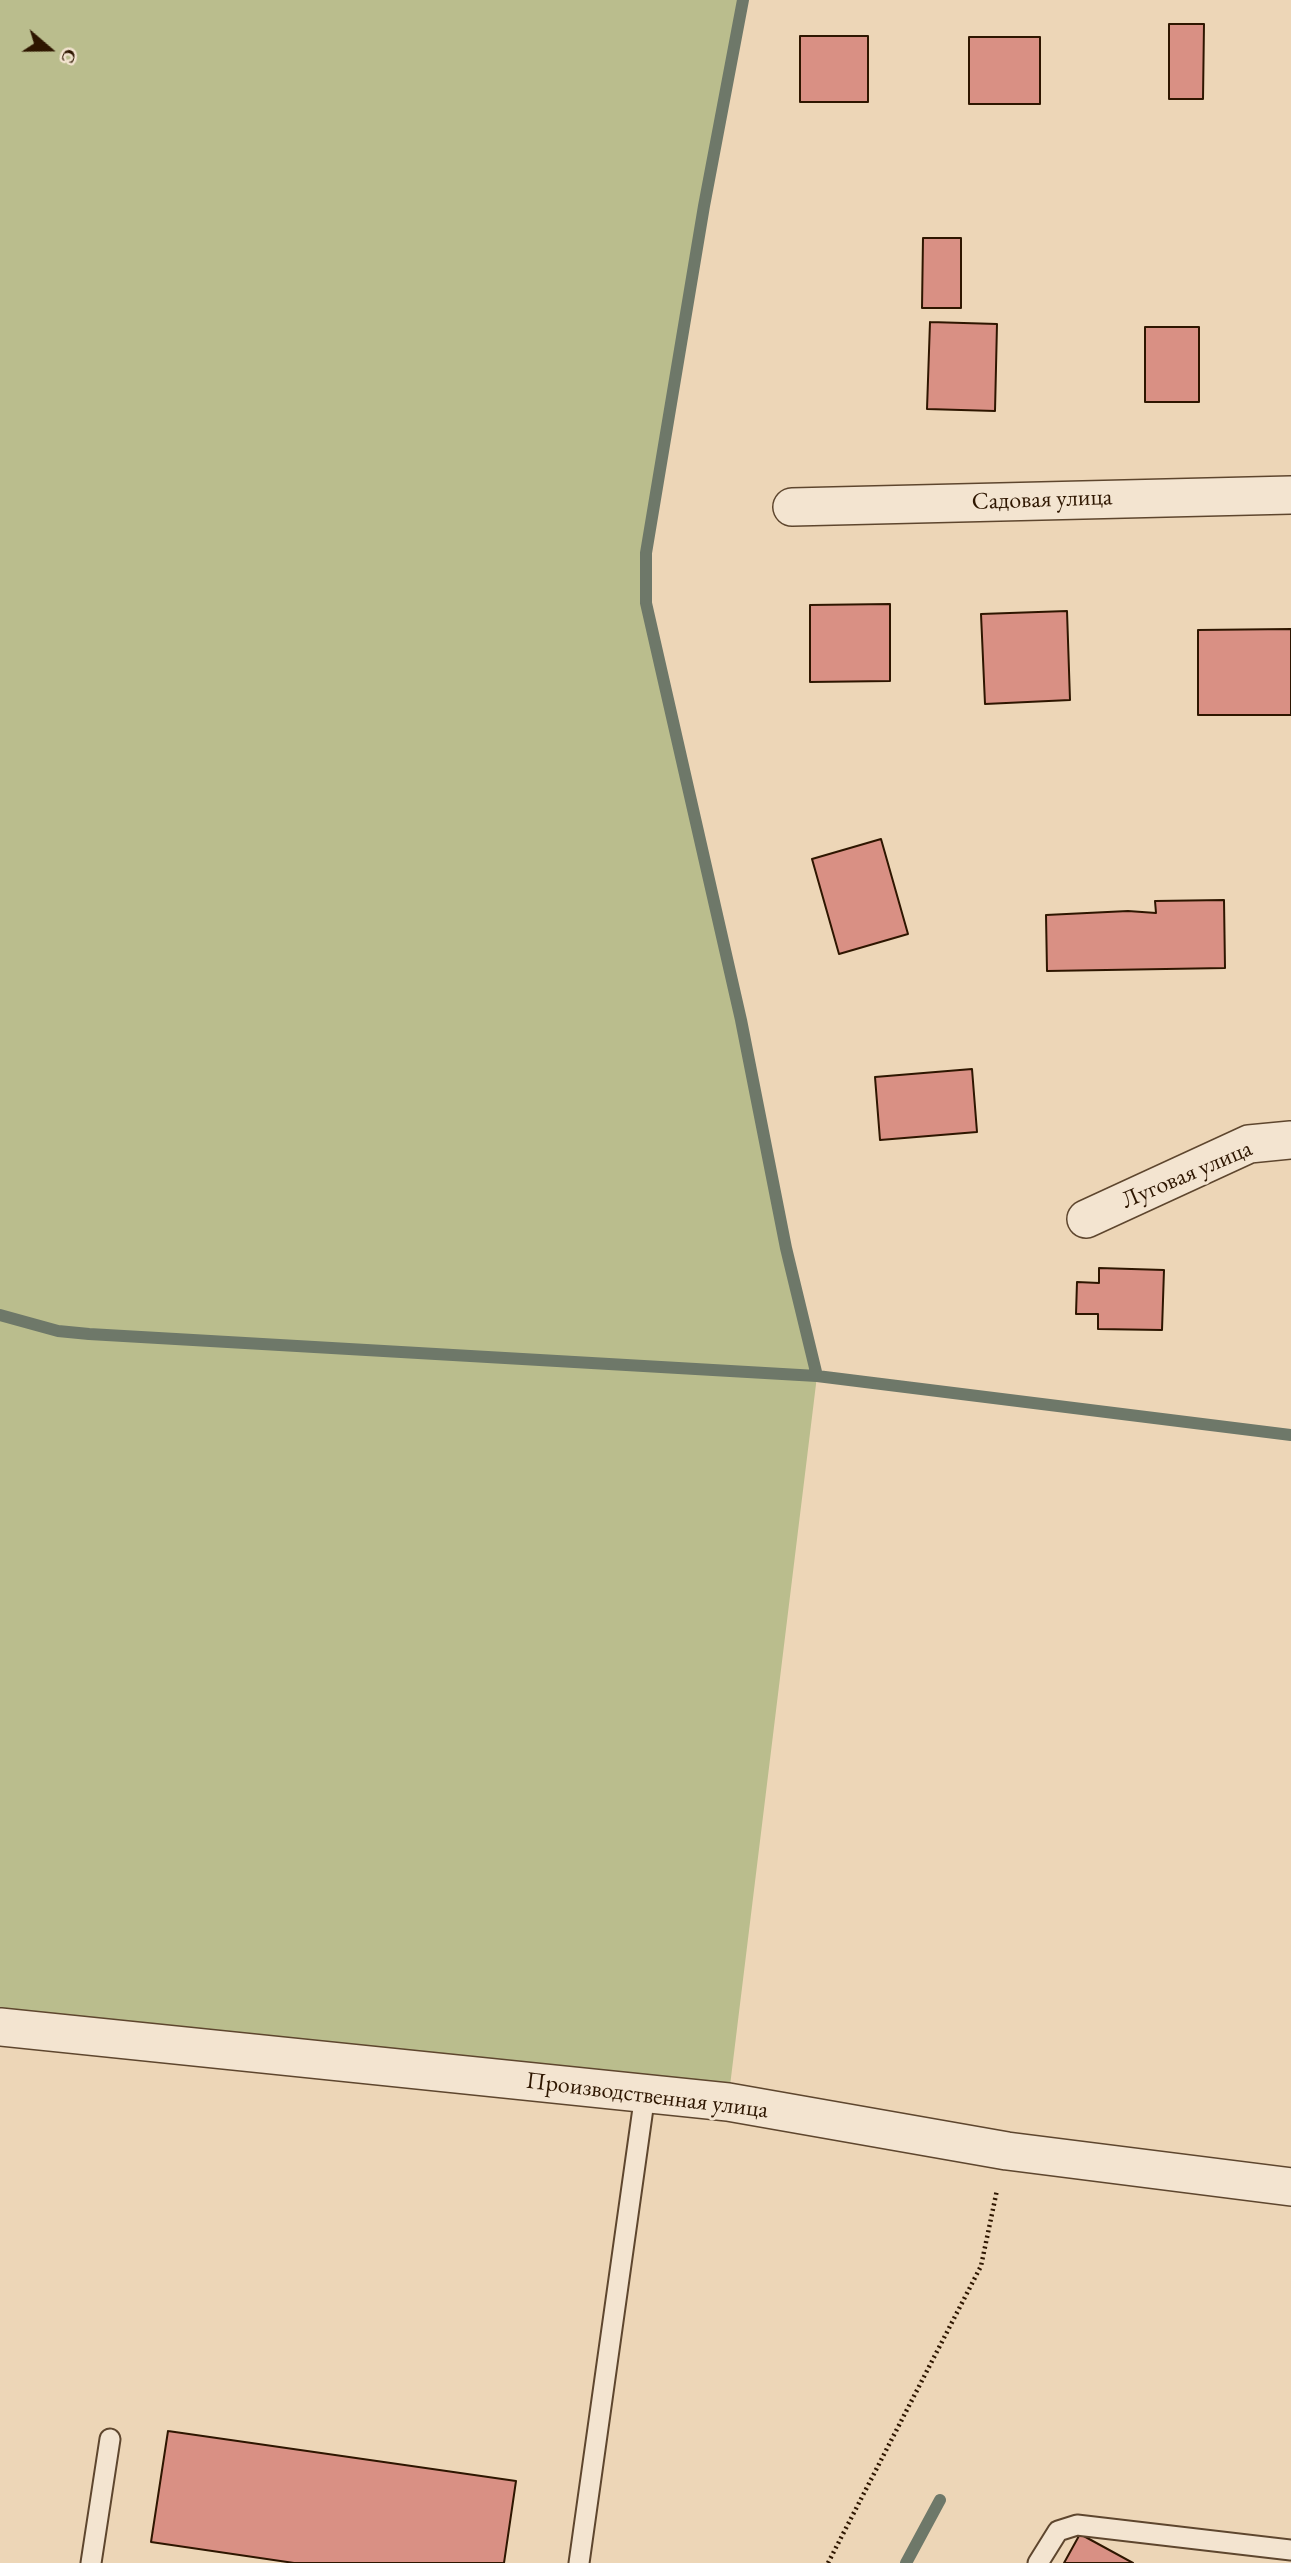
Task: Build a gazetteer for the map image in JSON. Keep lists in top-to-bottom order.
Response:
{
  "streets": {
    "street": ["Садовая улица", "Луговая улица", "Производственная улица"]
  },
  "north": "right"
}
